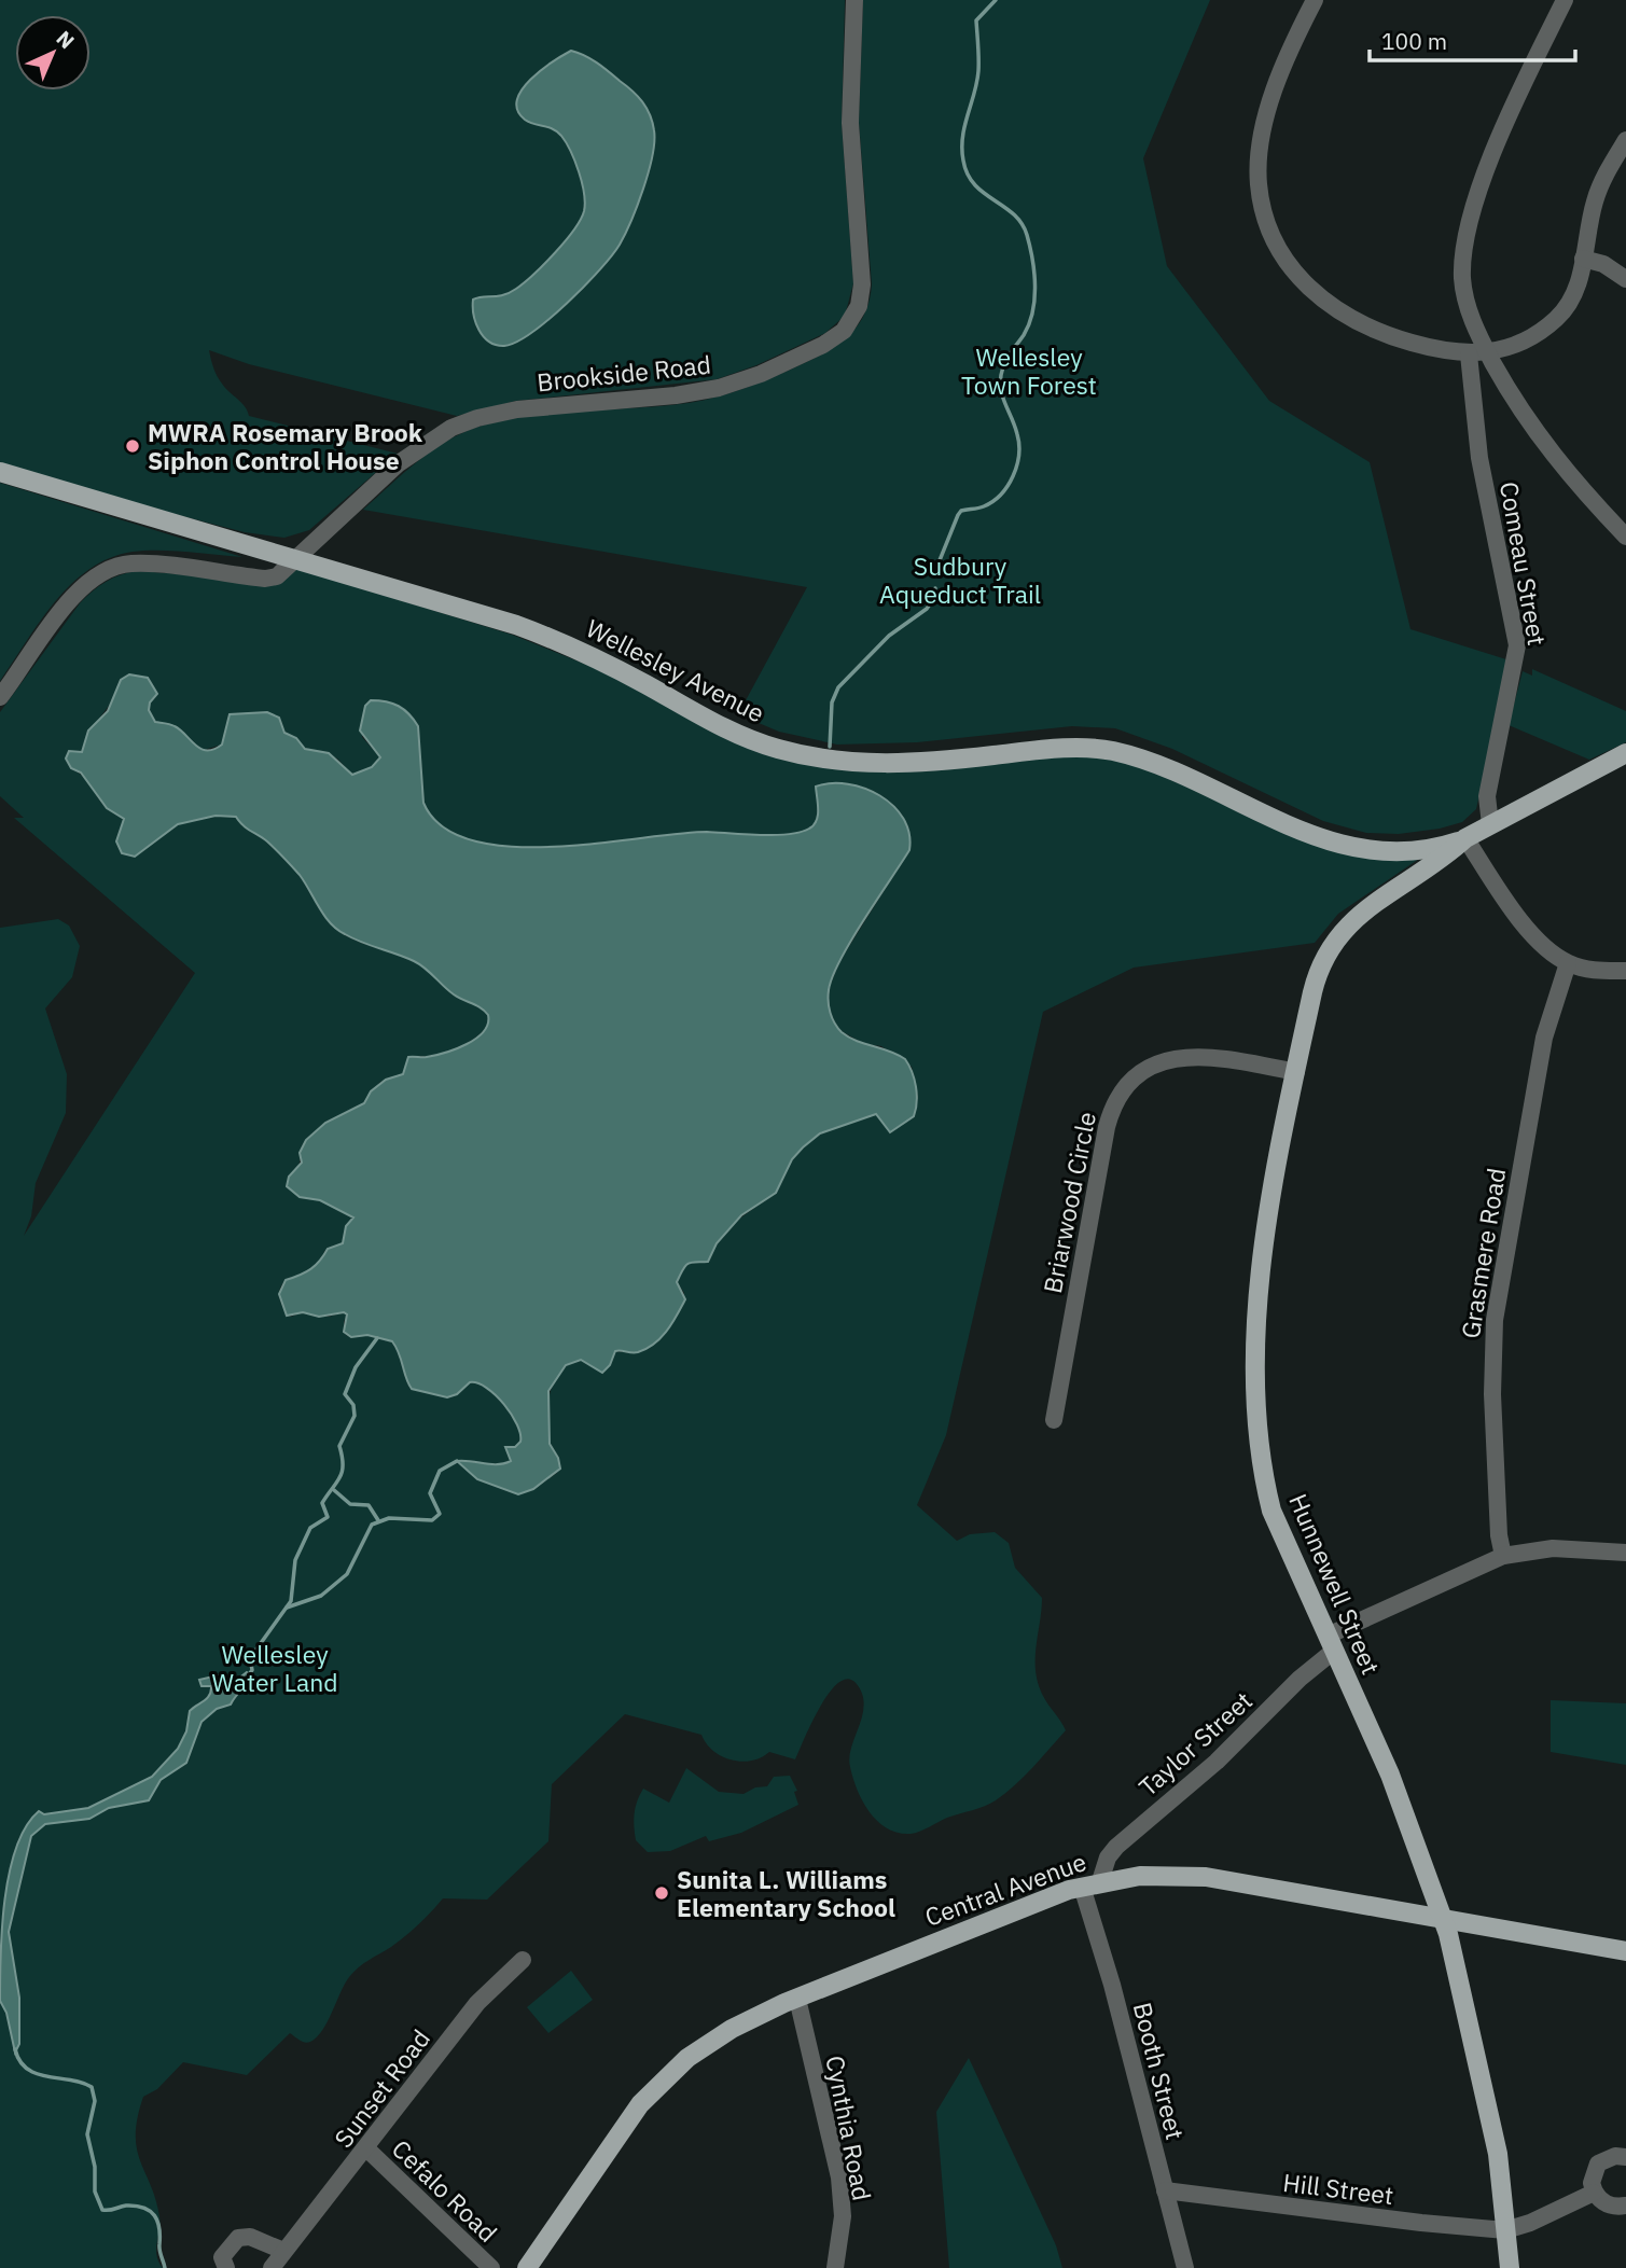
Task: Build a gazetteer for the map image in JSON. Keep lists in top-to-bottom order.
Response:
{
  "streets": {
    "main road": ["Wellesley Avenue", "Hunnewell Street", "Central Avenue"],
    "street": [
      "Brookside Road",
      "Comeau Street",
      "Briarwood Circle",
      "Grasmere Road",
      "Taylor Street",
      "Booth Street",
      "Sunset Road",
      "Cynthia Road",
      "Hill Street",
      "Cefalo Road"
    ]
  },
  "crossings": [
    ["Brookside Road", "Wellesley Avenue"],
    ["Comeau Street", "Hunnewell Street"],
    ["Wellesley Avenue", "Hunnewell Street"],
    ["Briarwood Circle", "Hunnewell Street"],
    ["Grasmere Road", "Taylor Street"],
    ["Hunnewell Street", "Taylor Street"],
    ["Hunnewell Street", "Central Avenue"],
    ["Hunnewell Street", "Hill Street"],
    ["Taylor Street", "Central Avenue"],
    ["Taylor Street", "Booth Street"],
    ["Central Avenue", "Booth Street"],
    ["Central Avenue", "Cynthia Road"],
    ["Booth Street", "Hill Street"],
    ["Sunset Road", "Cefalo Road"]
  ],
  "parks": ["Wellesley Town Forest", "Sudbury Aqueduct Trail", "Wellesley Water Land"],
  "places": ["MWRA Rosemary Brook Siphon Control House", "Sunita L. Williams Elementary School"],
  "scale_bar": "100 m",
  "north": "top right"
}
